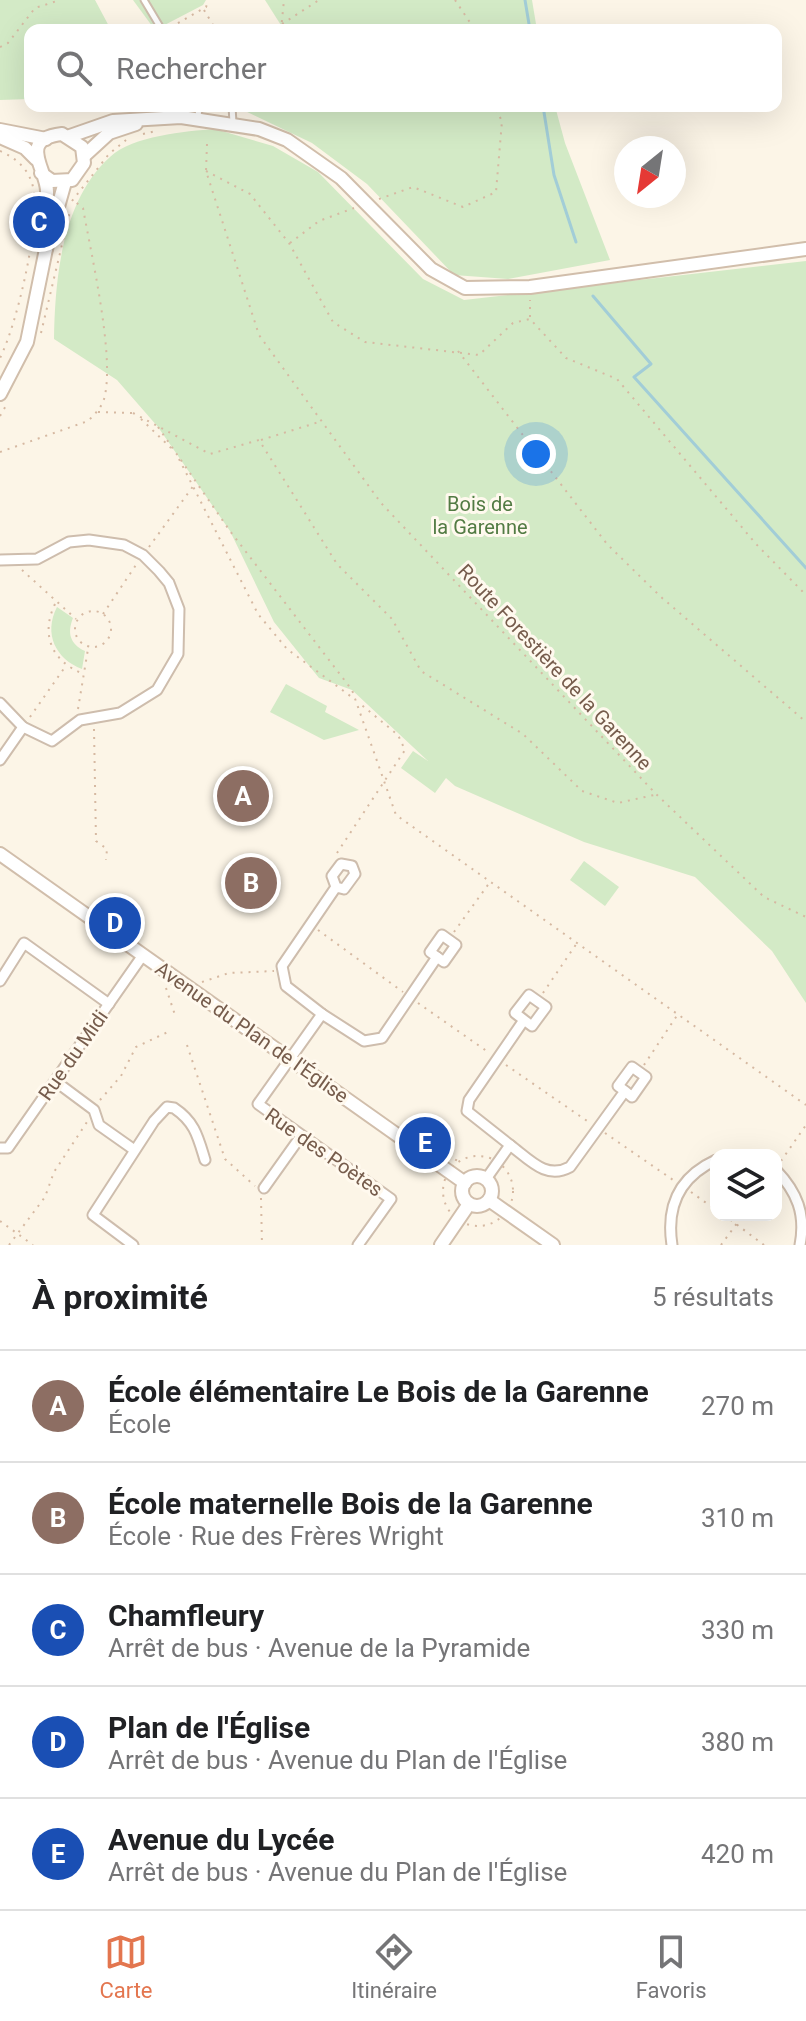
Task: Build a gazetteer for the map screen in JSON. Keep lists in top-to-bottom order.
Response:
{
  "streets": {
    "main road": ["Avenue du Plan de l'Église"],
    "street": ["Rue du Midi", "Rue des Poètes"],
    "path": ["Route Forestière de la Garenne"]
  },
  "crossings": [
    ["Avenue du Plan de l'Église", "Rue du Midi"],
    ["Avenue du Plan de l'Église", "Rue des Poètes"]
  ],
  "parks": ["Bois de la Garenne"],
  "north": "bottom left",
  "page": {
    "search": "Rechercher",
    "pins": [
      "C",
      "A",
      "B",
      "D",
      "E"
    ],
    "heading": ["À proximité", "5 résultats"],
    "list": [
      {
        "mark": "A",
        "name": "École élémentaire Le Bois de la Garenne",
        "note": "École",
        "value": "270 m"
      },
      {
        "mark": "B",
        "name": "École maternelle Bois de la Garenne",
        "note": "École · Rue des Frères Wright",
        "value": "310 m"
      },
      {
        "mark": "C",
        "name": "Chamfleury",
        "note": "Arrêt de bus · Avenue de la Pyramide",
        "value": "330 m"
      },
      {
        "mark": "D",
        "name": "Plan de l'Église",
        "note": "Arrêt de bus · Avenue du Plan de l'Église",
        "value": "380 m"
      },
      {
        "mark": "E",
        "name": "Avenue du Lycée",
        "note": "Arrêt de bus · Avenue du Plan de l'Église",
        "value": "420 m"
      }
    ],
    "nav": ["Carte", "Itinéraire", "Favoris"]
  }
}
